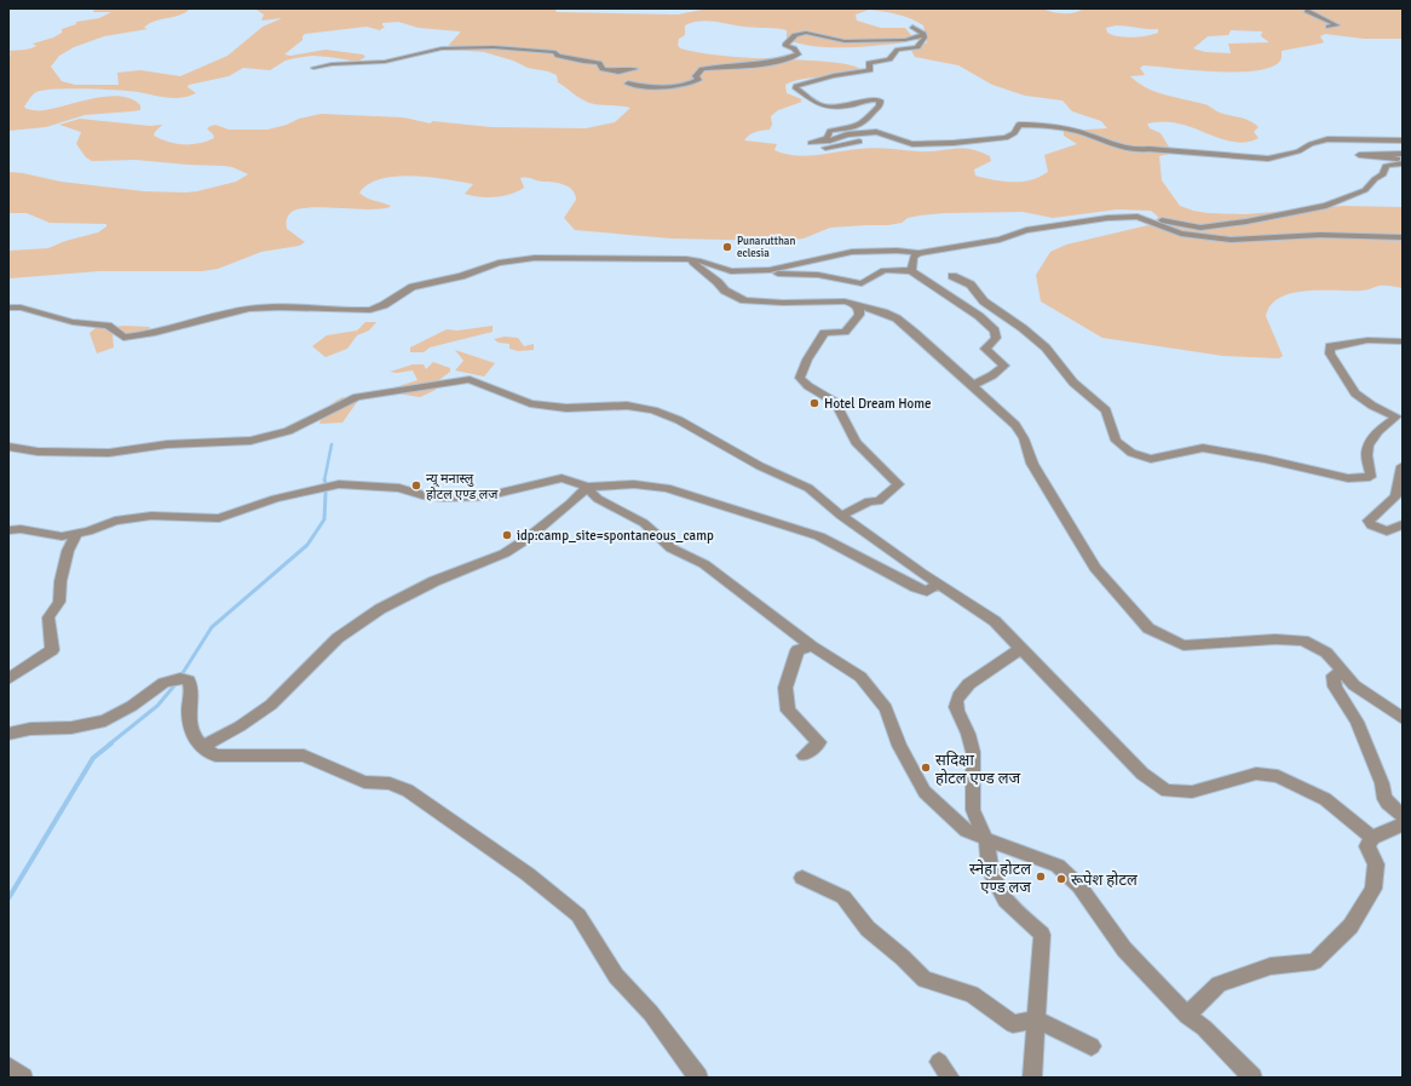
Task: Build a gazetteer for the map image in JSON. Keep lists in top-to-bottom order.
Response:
{
  "places": [
    "Punarutthan eclesia",
    "Hotel Dream Home",
    "न्यू मनास्लु होटल एण्ड लज",
    "idp:camp_site=spontaneous_camp",
    "सदिक्षा होटल एण्ड लज",
    "स्नेहा होटल एण्ड लज",
    "रूपेश होटल"
  ]
}
